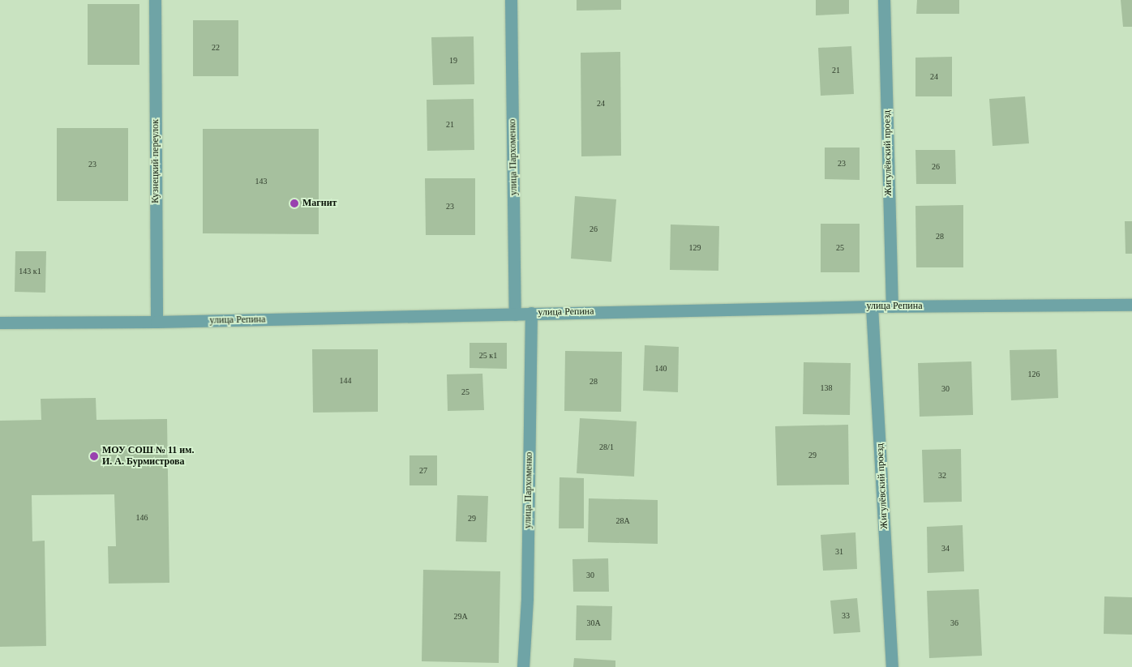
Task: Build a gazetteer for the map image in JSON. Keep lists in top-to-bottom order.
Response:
{
  "streets": {
    "street": [
      "Жигулёвский проезд",
      "улица Пархоменко",
      "Кузнецкий переулок",
      "улица Репина"
    ]
  },
  "crossings": [
    ["Жигулёвский проезд", "улица Репина"],
    ["улица Пархоменко", "улица Репина"],
    ["Кузнецкий переулок", "улица Репина"]
  ],
  "places": ["Магнит", "МОУ СОШ № 11 им. И. А. Бурмистрова"],
  "house_numbers": [
    "22",
    "19",
    "21",
    "24",
    "24",
    "21",
    "23",
    "23",
    "26",
    "143",
    "23",
    "26",
    "28",
    "129",
    "25",
    "143 к1",
    "25 к1",
    "140",
    "126",
    "144",
    "28",
    "138",
    "30",
    "25",
    "28/1",
    "29",
    "27",
    "32",
    "146",
    "29",
    "28А",
    "34",
    "31",
    "30",
    "33",
    "29А",
    "30А",
    "36"
  ]
}
